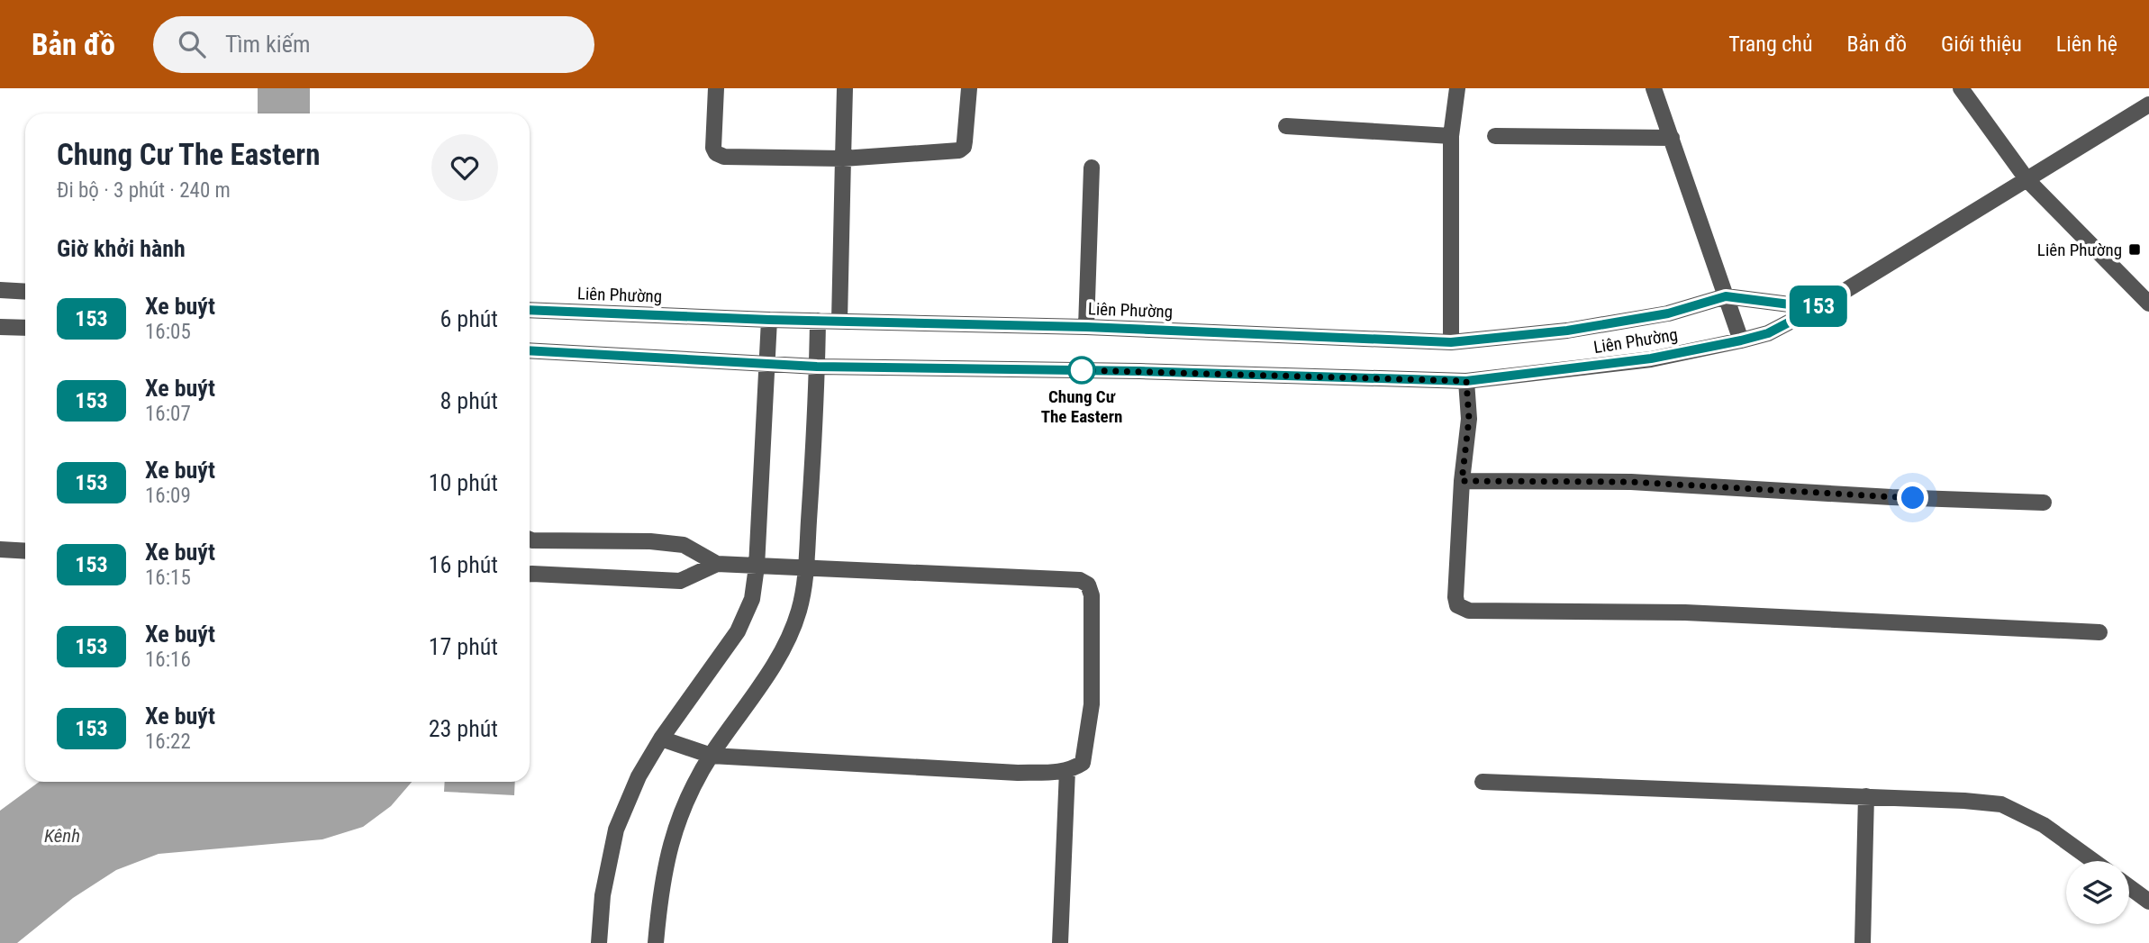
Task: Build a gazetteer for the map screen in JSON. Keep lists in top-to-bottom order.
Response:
{
  "streets": {
    "street": ["Liên Phường"]
  },
  "water": ["Kênh"],
  "places": {
    "transit": ["Liên Phường"],
    "other": ["Chung Cư The Eastern"]
  },
  "lines": ["bus line 153"],
  "page": {
    "header": "Bản đồ",
    "search": "Tìm kiếm",
    "nav": [
      "Trang chủ",
      "Bản đồ",
      "Giới thiệu",
      "Liên hệ"
    ],
    "on_map": "153",
    "heading": [
      ["Chung Cư The Eastern", "Đi bộ · 3 phút · 240 m"],
      "Giờ khởi hành"
    ],
    "list": [
      {
        "mark": "153",
        "name": "Xe buýt",
        "note": "16:05",
        "value": "6 phút"
      },
      {
        "mark": "153",
        "name": "Xe buýt",
        "note": "16:07",
        "value": "8 phút"
      },
      {
        "mark": "153",
        "name": "Xe buýt",
        "note": "16:09",
        "value": "10 phút"
      },
      {
        "mark": "153",
        "name": "Xe buýt",
        "note": "16:15",
        "value": "16 phút"
      },
      {
        "mark": "153",
        "name": "Xe buýt",
        "note": "16:16",
        "value": "17 phút"
      },
      {
        "mark": "153",
        "name": "Xe buýt",
        "note": "16:22",
        "value": "23 phút"
      }
    ]
  }
}
